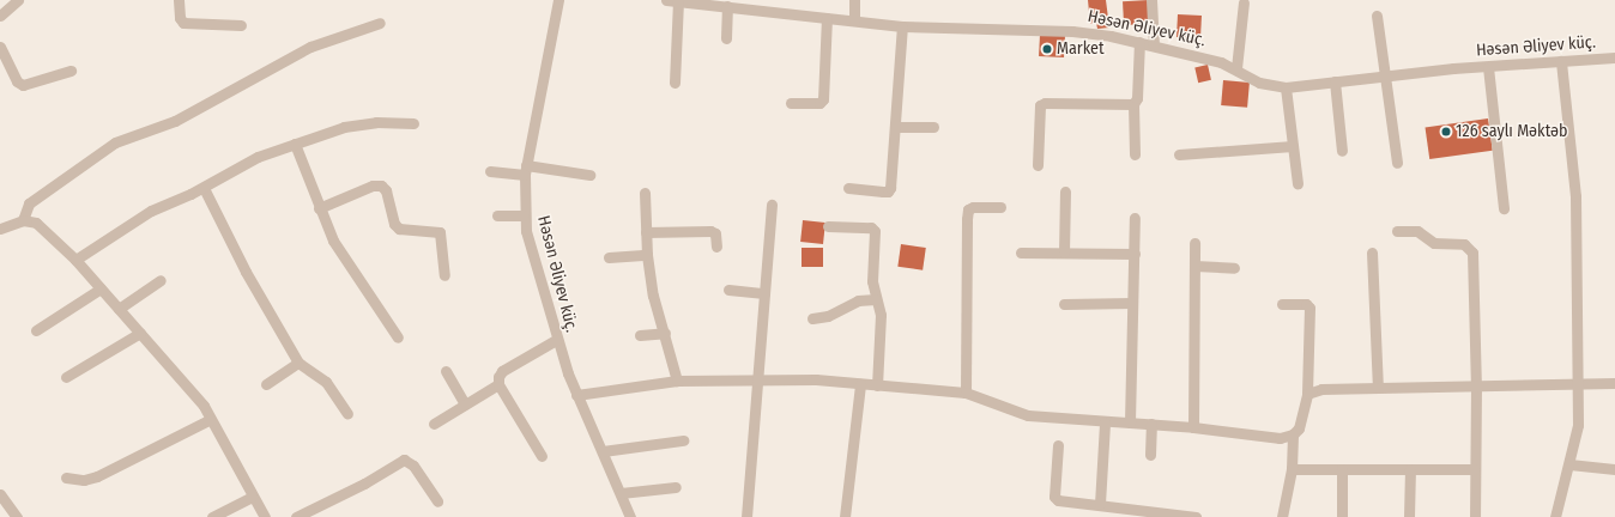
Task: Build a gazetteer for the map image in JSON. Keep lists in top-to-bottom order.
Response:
{
  "streets": {
    "street": ["Həsən Əliyev küç."]
  },
  "places": ["Market", "126 saylı Məktəb"]
}
